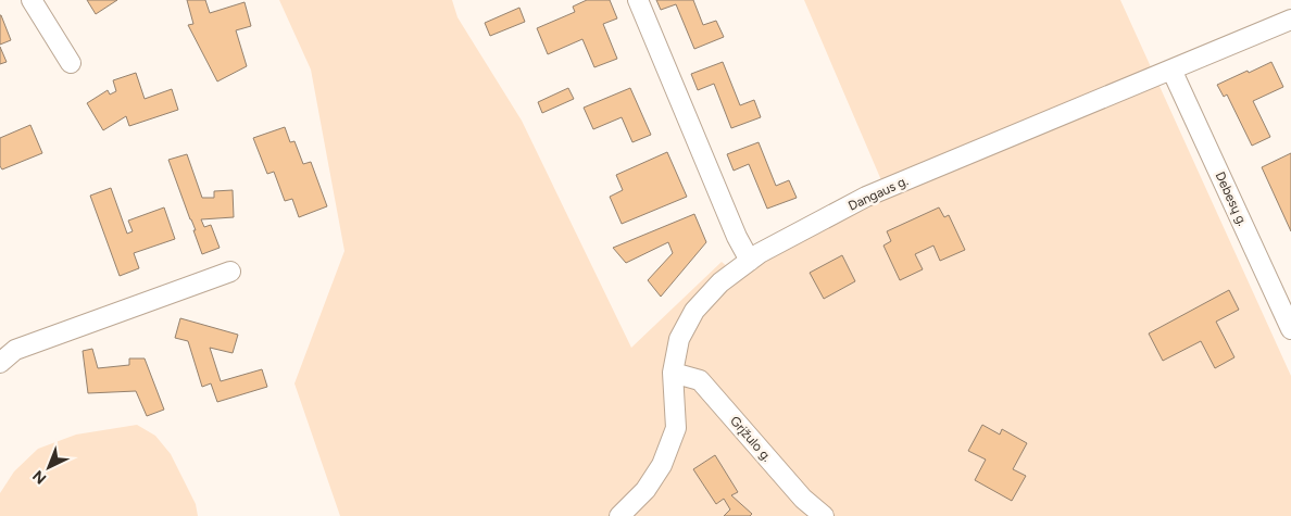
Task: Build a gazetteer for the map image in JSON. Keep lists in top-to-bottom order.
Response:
{
  "streets": {
    "street": ["Dangaus g.", "Debesų g.", "Grįžulo g."]
  },
  "crossings": [
    ["Dangaus g.", "Debesų g."],
    ["Dangaus g.", "Grįžulo g."]
  ],
  "north": "bottom left"
}
